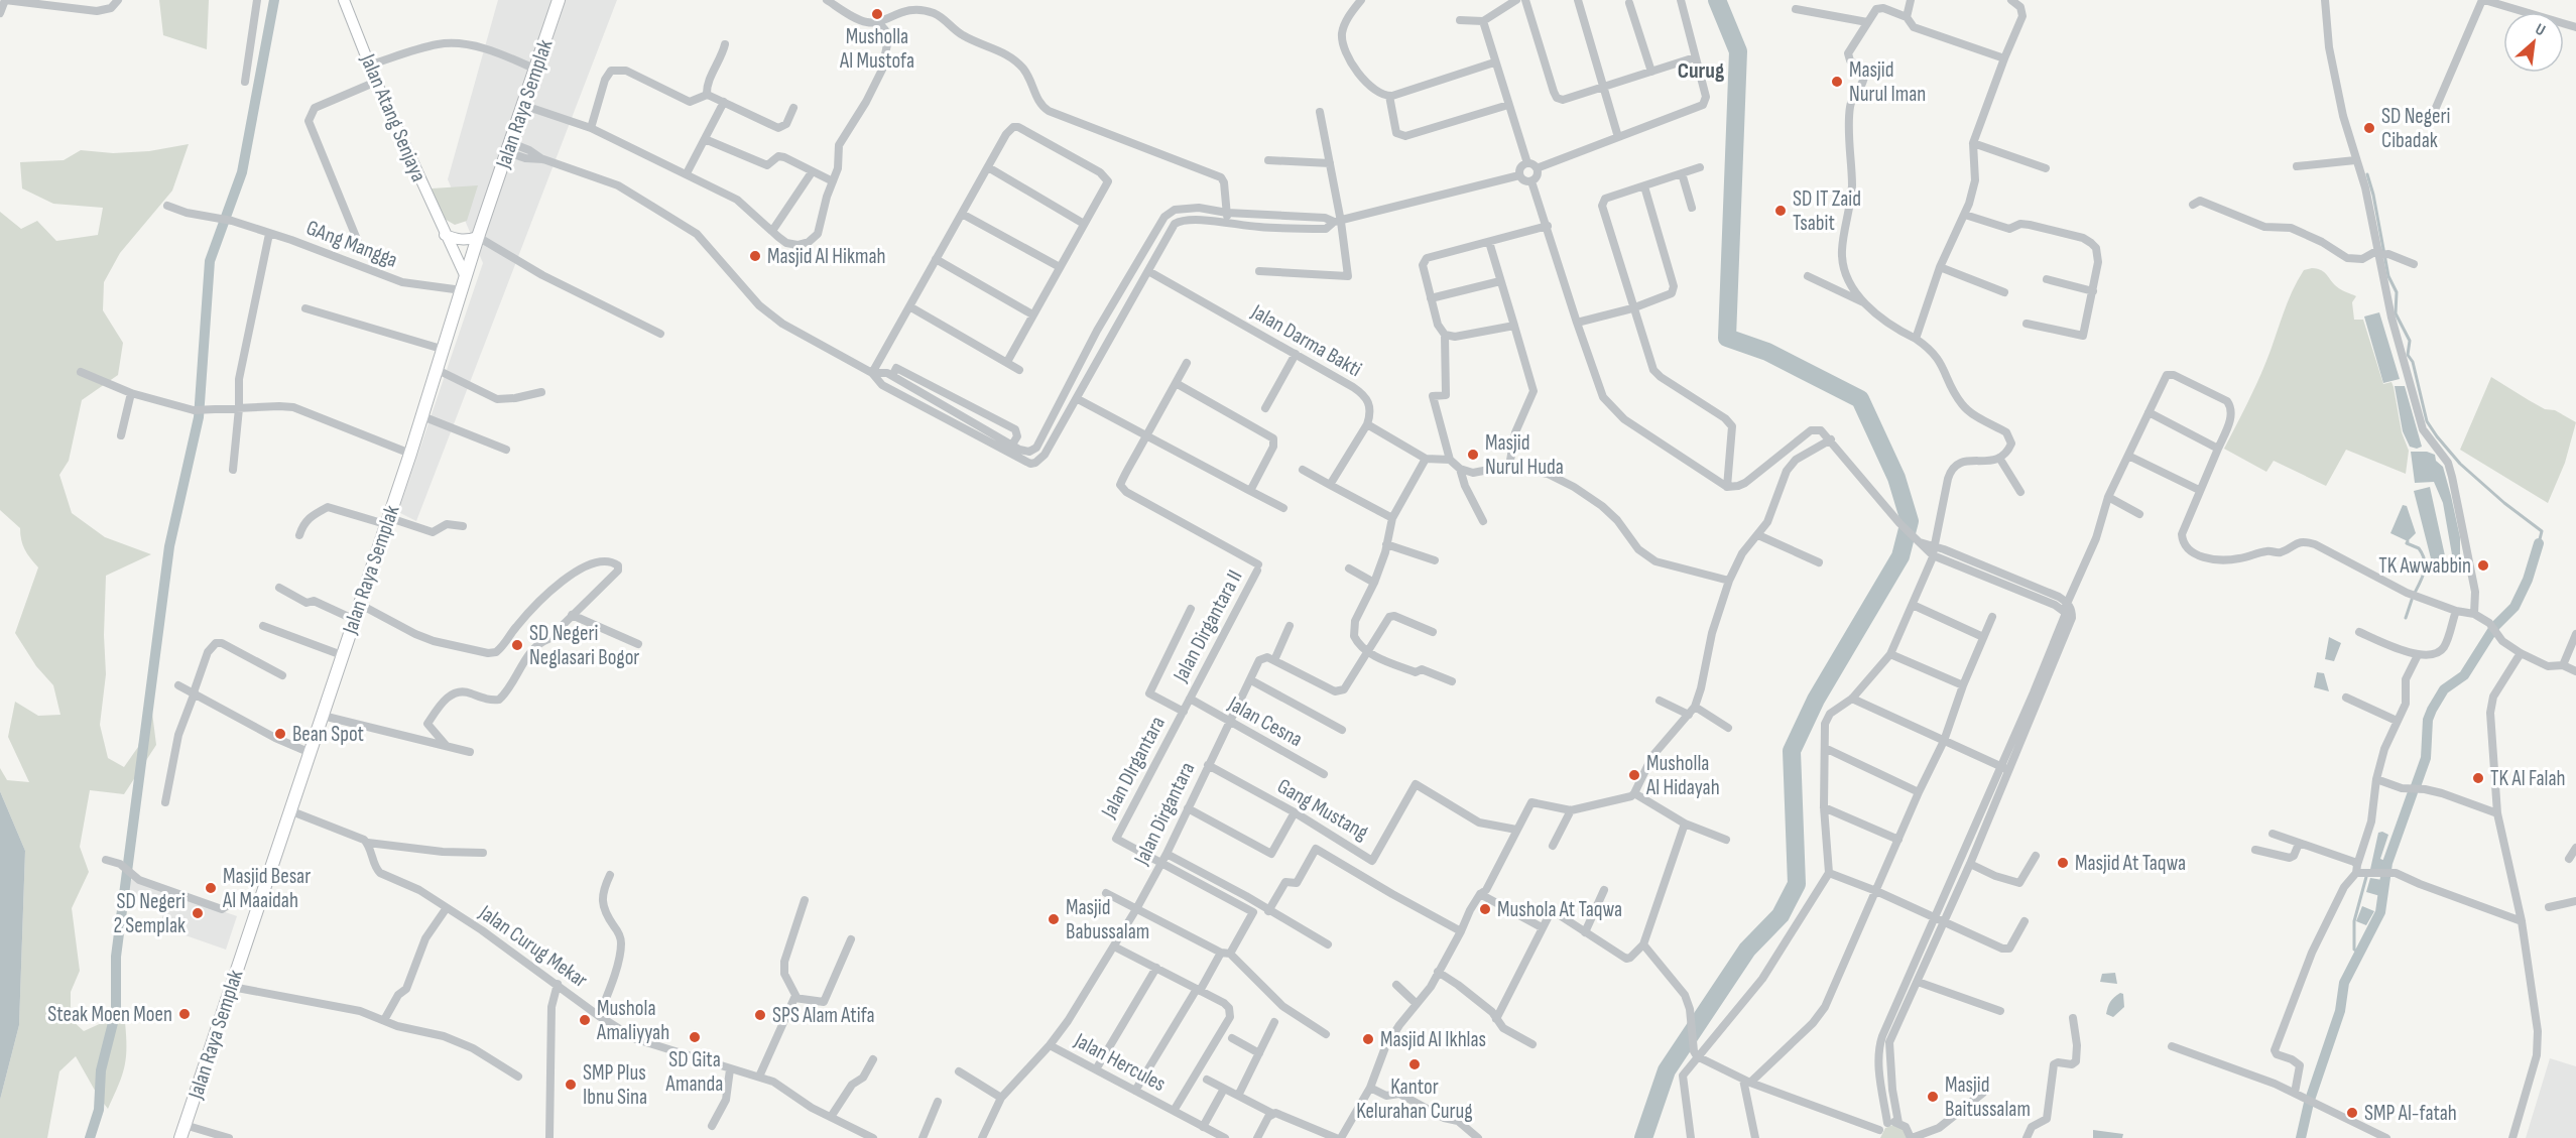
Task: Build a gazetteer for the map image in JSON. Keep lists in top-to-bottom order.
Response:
{
  "streets": {
    "main road": ["Jalan Raya Semplak", "Jalan Atang Senjaya"],
    "street": [
      "GAng Mangga",
      "Jalan Darma Bakti",
      "Jalan Dirgantara II",
      "Jalan Cesna",
      "Jalan DIrgantara",
      "Gang Mustang",
      "Jalan Dirgantara",
      "Jalan Curug Mekar",
      "Jalan Hercules"
    ]
  },
  "crossings": [
    ["Jalan Raya Semplak", "Jalan Atang Senjaya"],
    ["Jalan Raya Semplak", "GAng Mangga"],
    ["Jalan Dirgantara II", "Jalan Cesna"],
    ["Jalan Dirgantara II", "Jalan DIrgantara"],
    ["Jalan Cesna", "Jalan DIrgantara"],
    ["Jalan Cesna", "Jalan Dirgantara"],
    ["Jalan DIrgantara", "Jalan Dirgantara"],
    ["Gang Mustang", "Jalan Dirgantara"],
    ["Jalan Dirgantara", "Jalan Hercules"]
  ],
  "districts": ["Curug"],
  "places": [
    "Musholla Al Mustofa",
    "Masjid Nurul Iman",
    "SD Negeri Cibadak",
    "SD IT Zaid Tsabit",
    "Masjid Al Hikmah",
    "Masjid Nurul Huda",
    "TK Awwabbin",
    "SD Negeri Neglasari Bogor",
    "Bean Spot",
    "Musholla Al Hidayah",
    "TK Al Falah",
    "Masjid At Taqwa",
    "Masjid Besar Al Maaidah",
    "Mushola At Taqwa",
    "SD Negeri 2 Semplak",
    "Masjid Babussalam",
    "Steak Moen Moen",
    "SPS Alam Atifa",
    "Mushola Amaliyyah",
    "SD Gita Amanda",
    "Masjid Al Ikhlas",
    "Kantor Kelurahan Curug",
    "SMP Plus Ibnu Sina",
    "Masjid Baitussalam",
    "SMP Al-fatah"
  ],
  "north": "top right"
}
